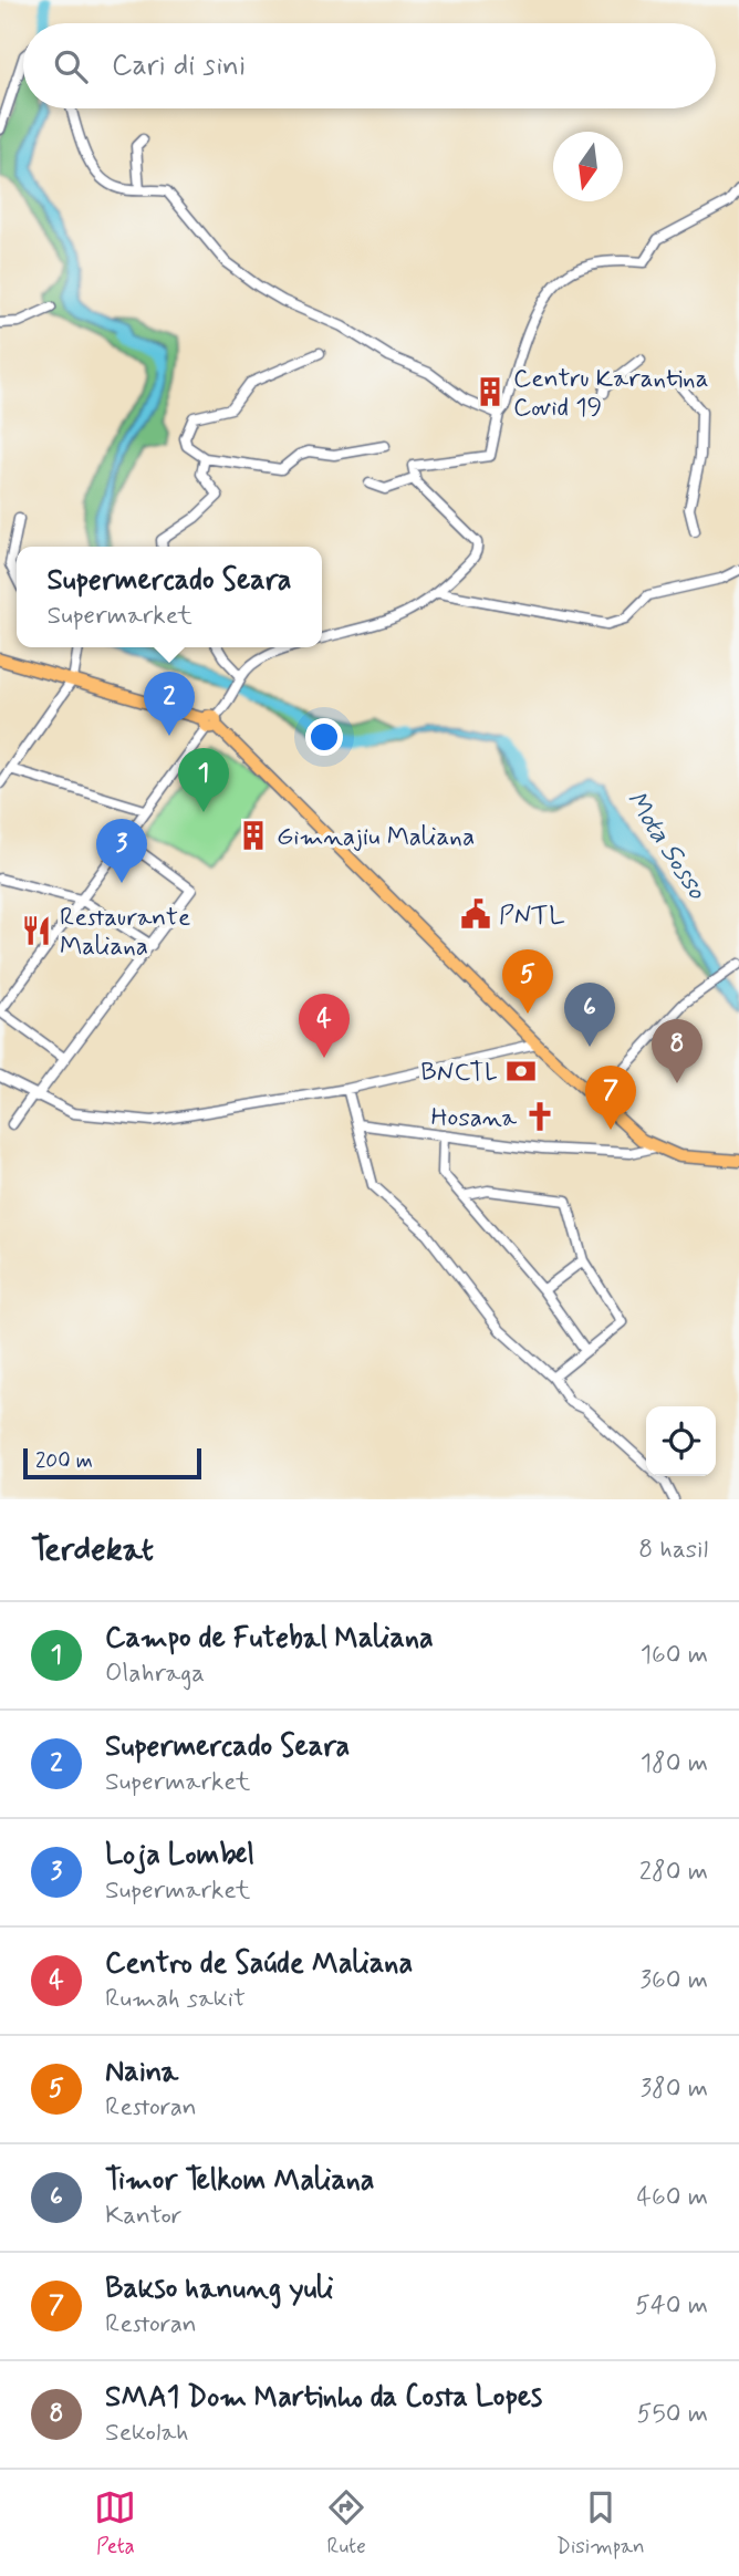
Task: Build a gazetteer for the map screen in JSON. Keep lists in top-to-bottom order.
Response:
{
  "water": ["Mota Sosso"],
  "places": {
    "building": ["Centru Karantina Covid 19", "Gimnajiu Maliana"],
    "public building": ["PNTL"],
    "restaurant": ["Restaurante Maliana"],
    "bank": ["BNCTL"],
    "church": ["Hosana"]
  },
  "scale_bar": "200 m",
  "north": "bottom",
  "page": {
    "search": "Cari di sini",
    "popup": ["Supermercado Seara", "Supermarket"],
    "pins": [
      "2",
      "1",
      "3",
      "5",
      "6",
      "4",
      "8",
      "7"
    ],
    "scale": "200 m",
    "heading": ["Terdekat", "8 hasil"],
    "list": [
      {
        "mark": "1",
        "name": "Campo de Futebal Maliana",
        "note": "Olahraga",
        "value": "160 m"
      },
      {
        "mark": "2",
        "name": "Supermercado Seara",
        "note": "Supermarket",
        "value": "180 m"
      },
      {
        "mark": "3",
        "name": "Loja Lombel",
        "note": "Supermarket",
        "value": "280 m"
      },
      {
        "mark": "4",
        "name": "Centro de Saúde Maliana",
        "note": "Rumah sakit",
        "value": "360 m"
      },
      {
        "mark": "5",
        "name": "Naina",
        "note": "Restoran",
        "value": "380 m"
      },
      {
        "mark": "6",
        "name": "Timor Telkom Maliana",
        "note": "Kantor",
        "value": "460 m"
      },
      {
        "mark": "7",
        "name": "Bakso hanung yuli",
        "note": "Restoran",
        "value": "540 m"
      },
      {
        "mark": "8",
        "name": "SMA1 Dom Martinho da Costa Lopes",
        "note": "Sekolah",
        "value": "550 m"
      }
    ],
    "nav": ["Peta", "Rute", "Disimpan"]
  }
}
